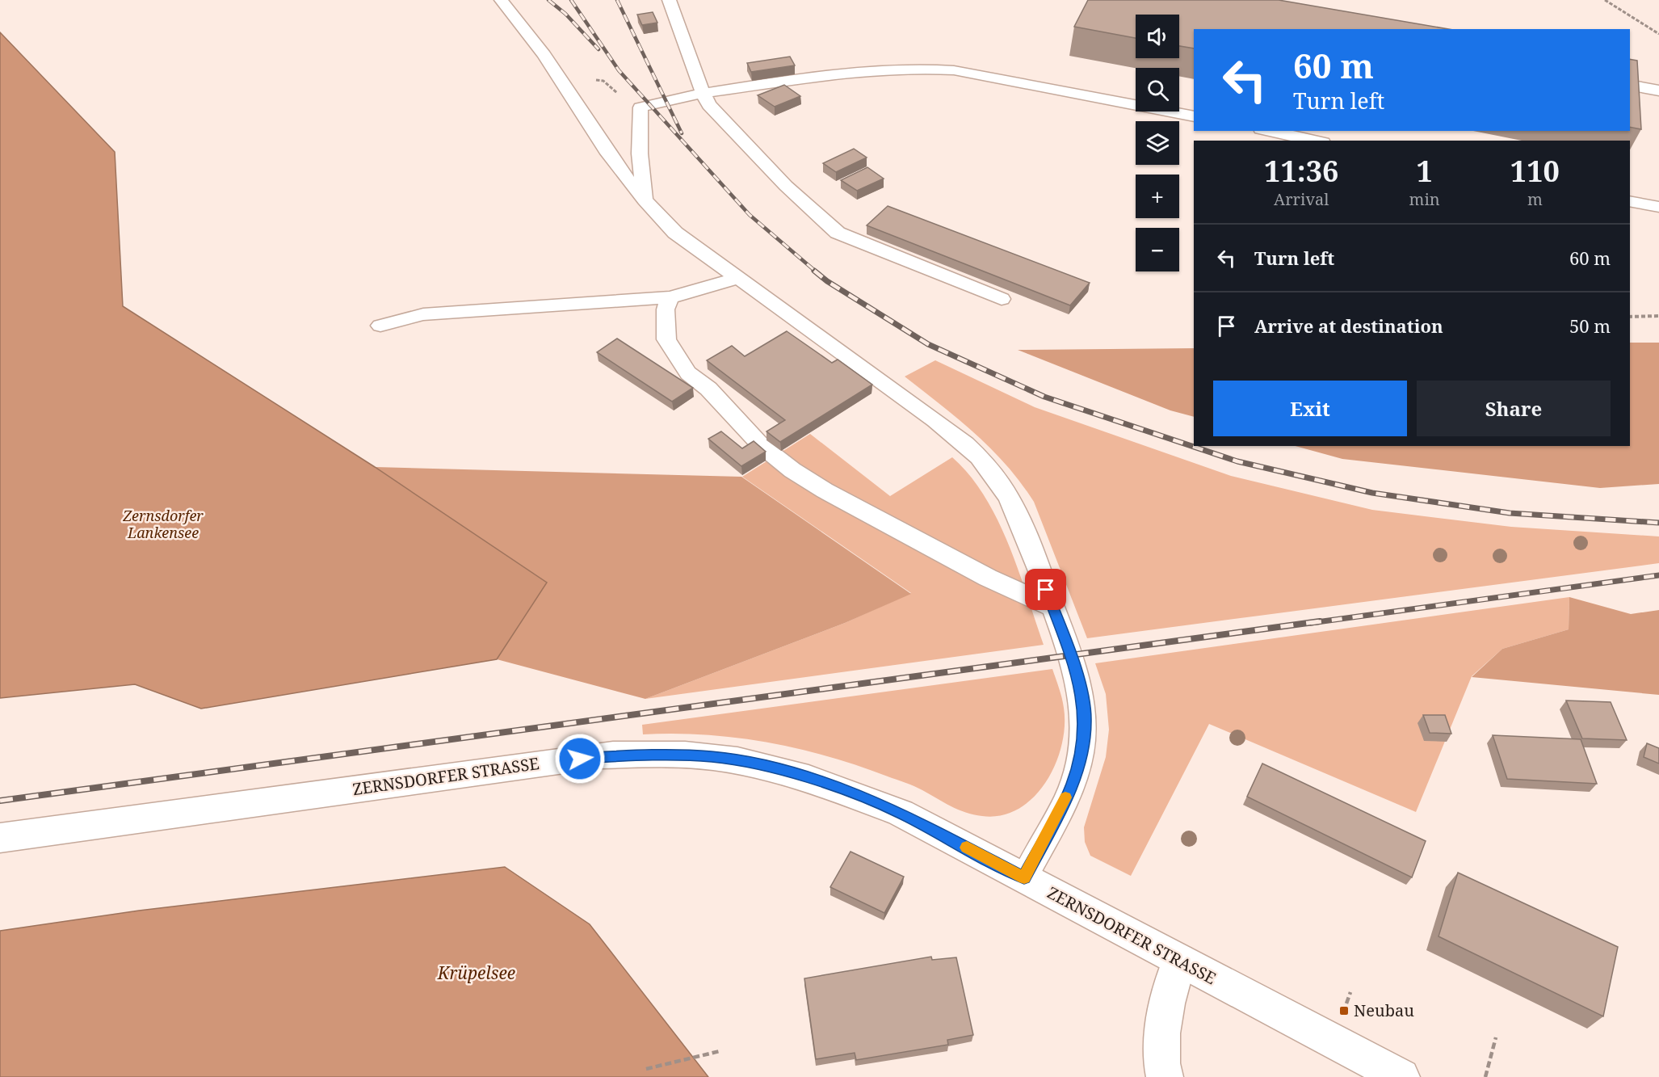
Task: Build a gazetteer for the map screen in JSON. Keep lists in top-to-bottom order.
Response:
{
  "streets": {
    "street": ["ZERNSDORFER STRASSE"]
  },
  "water": ["Zernsdorfer Lankensee", "Krüpelsee"],
  "places": {
    "transit": ["Neubau"]
  },
  "page": {
    "map_buttons": ["+", "−"],
    "turn": ["60 m", "Turn left"],
    "eta": [
      "11:36",
      "Arrival",
      "1",
      "min",
      "110",
      "m"
    ],
    "list": [
      {
        "name": "Turn left",
        "value": "60 m"
      },
      {
        "name": "Arrive at destination",
        "value": "50 m"
      }
    ],
    "buttons": ["Exit", "Share"]
  }
}
